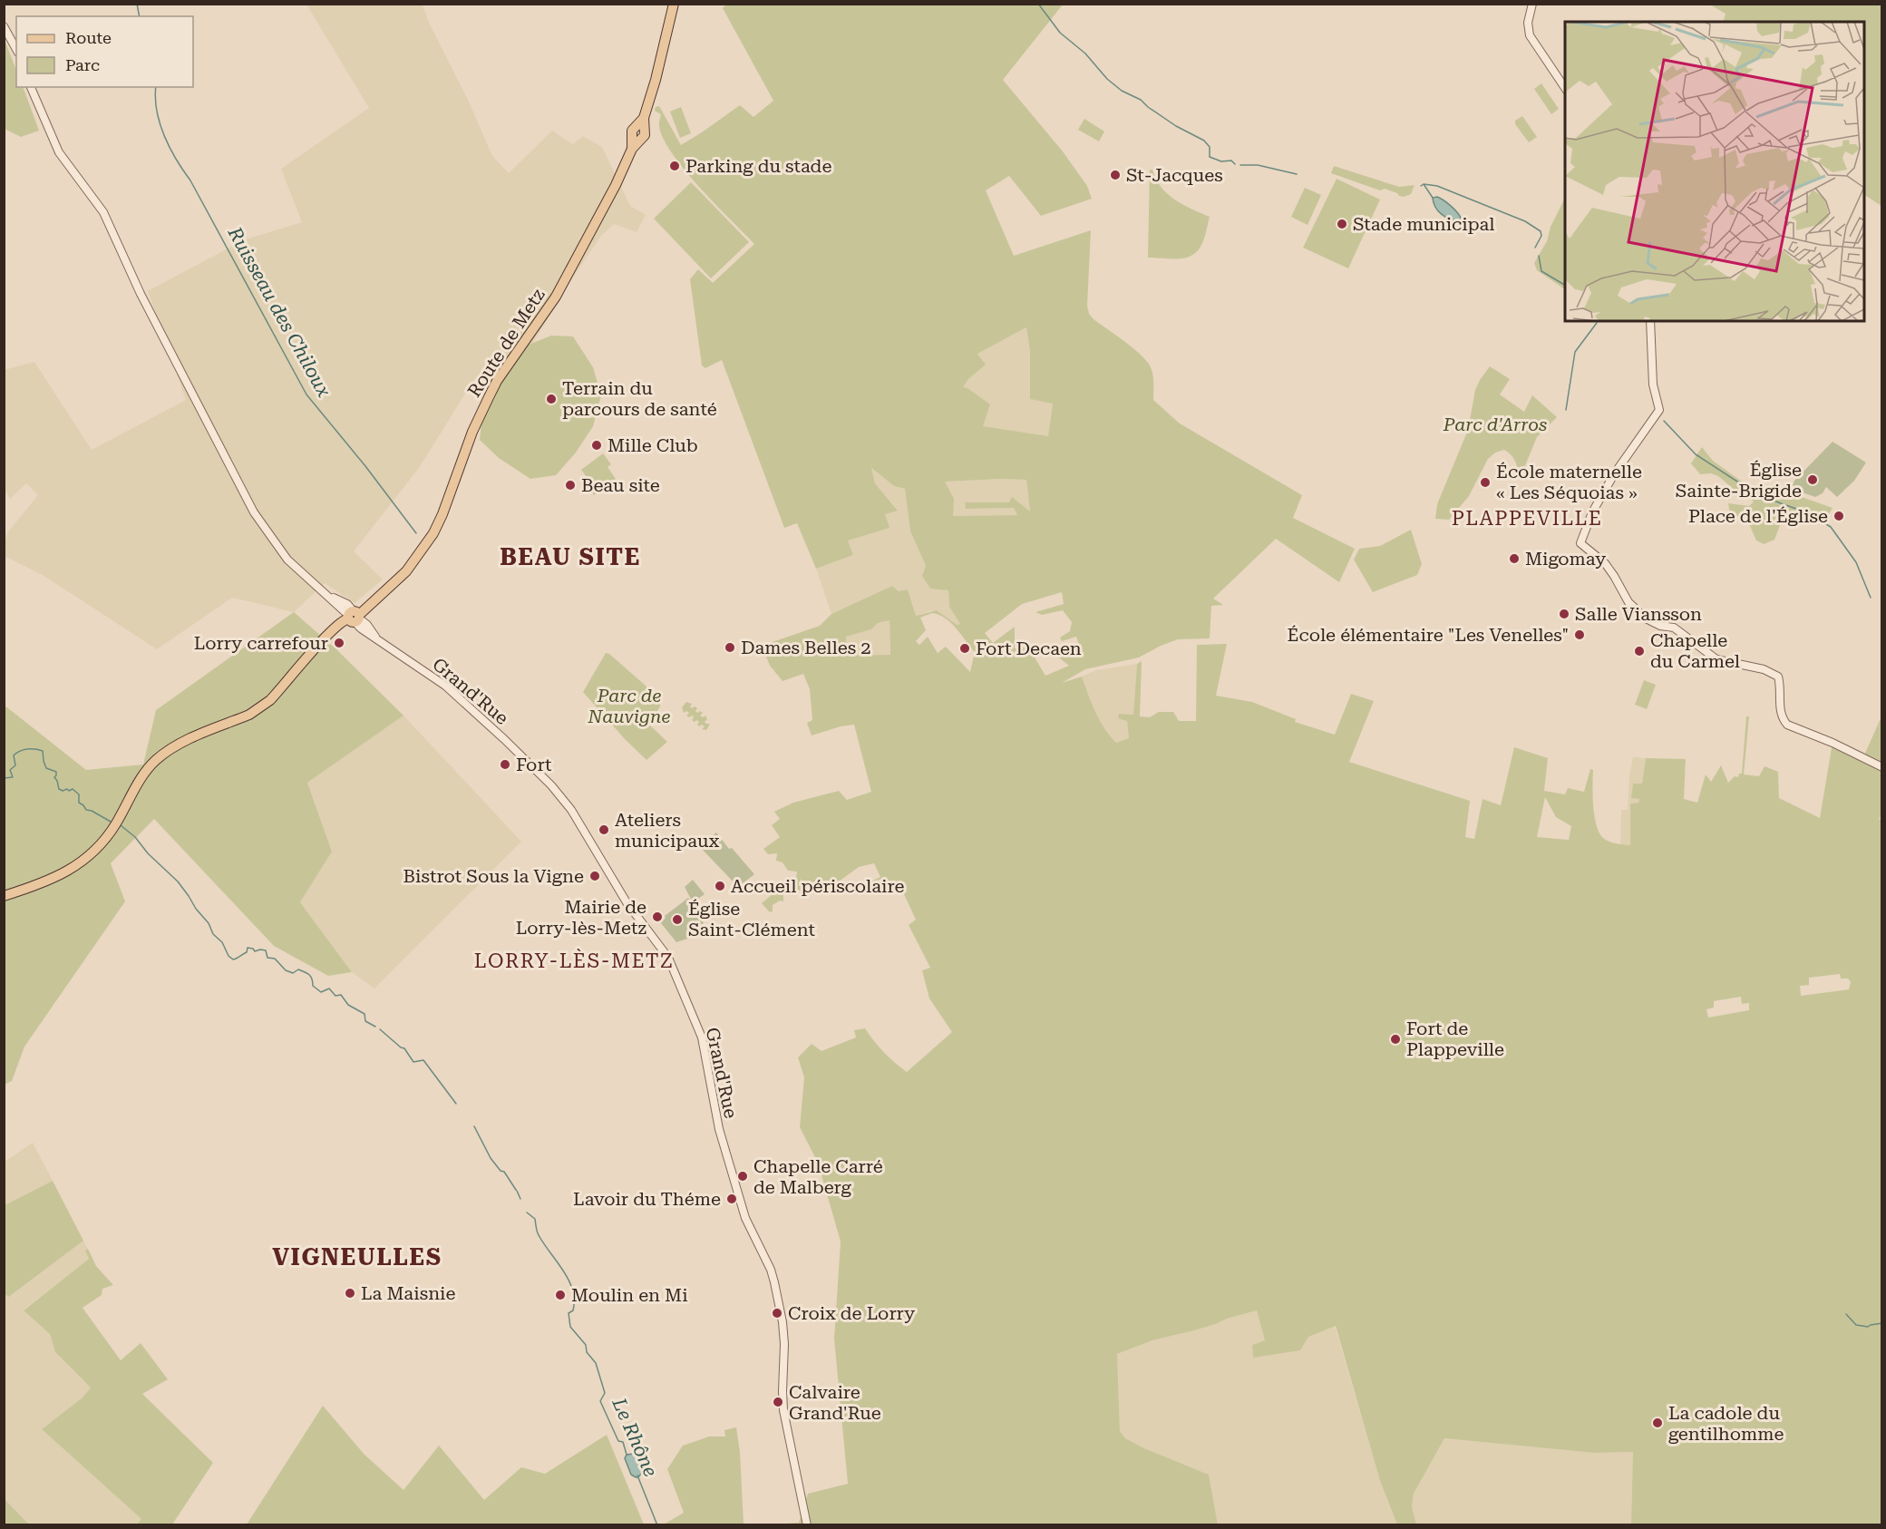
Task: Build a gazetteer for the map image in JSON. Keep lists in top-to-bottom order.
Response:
{
  "streets": {
    "main road": ["Route de Metz"],
    "street": ["Grand'Rue"]
  },
  "crossings": [
    ["Route de Metz", "Grand'Rue"]
  ],
  "districts": [
    "PLAPPEVILLE",
    "BEAU SITE",
    "LORRY-LÈS-METZ",
    "VIGNEULLES"
  ],
  "water": ["Ruisseau des Chiloux", "Le Rhône"],
  "parks": ["Parc d'Arros", "Parc de Nauvigne"],
  "places": [
    "Parking du stade",
    "St-Jacques",
    "Stade municipal",
    "Terrain du parcours de santé",
    "Mille Club",
    "Église Sainte-Brigide",
    "École maternelle « Les Séquoias »",
    "Beau site",
    "Place de l'Église",
    "Migomay",
    "Salle Viansson",
    "École élémentaire \"Les Venelles\"",
    "Lorry carrefour",
    "Dames Belles 2",
    "Fort Decaen",
    "Chapelle du Carmel",
    "Fort",
    "Ateliers municipaux",
    "Bistrot Sous la Vigne",
    "Accueil périscolaire",
    "Mairie de Lorry-lès-Metz",
    "Église Saint-Clément",
    "Fort de Plappeville",
    "Chapelle Carré de Malberg",
    "Lavoir du Théme",
    "La Maisnie",
    "Moulin en Mi",
    "Croix de Lorry",
    "Calvaire Grand'Rue",
    "La cadole du gentilhomme"
  ],
  "legend": ["Route", "Parc"]
}
